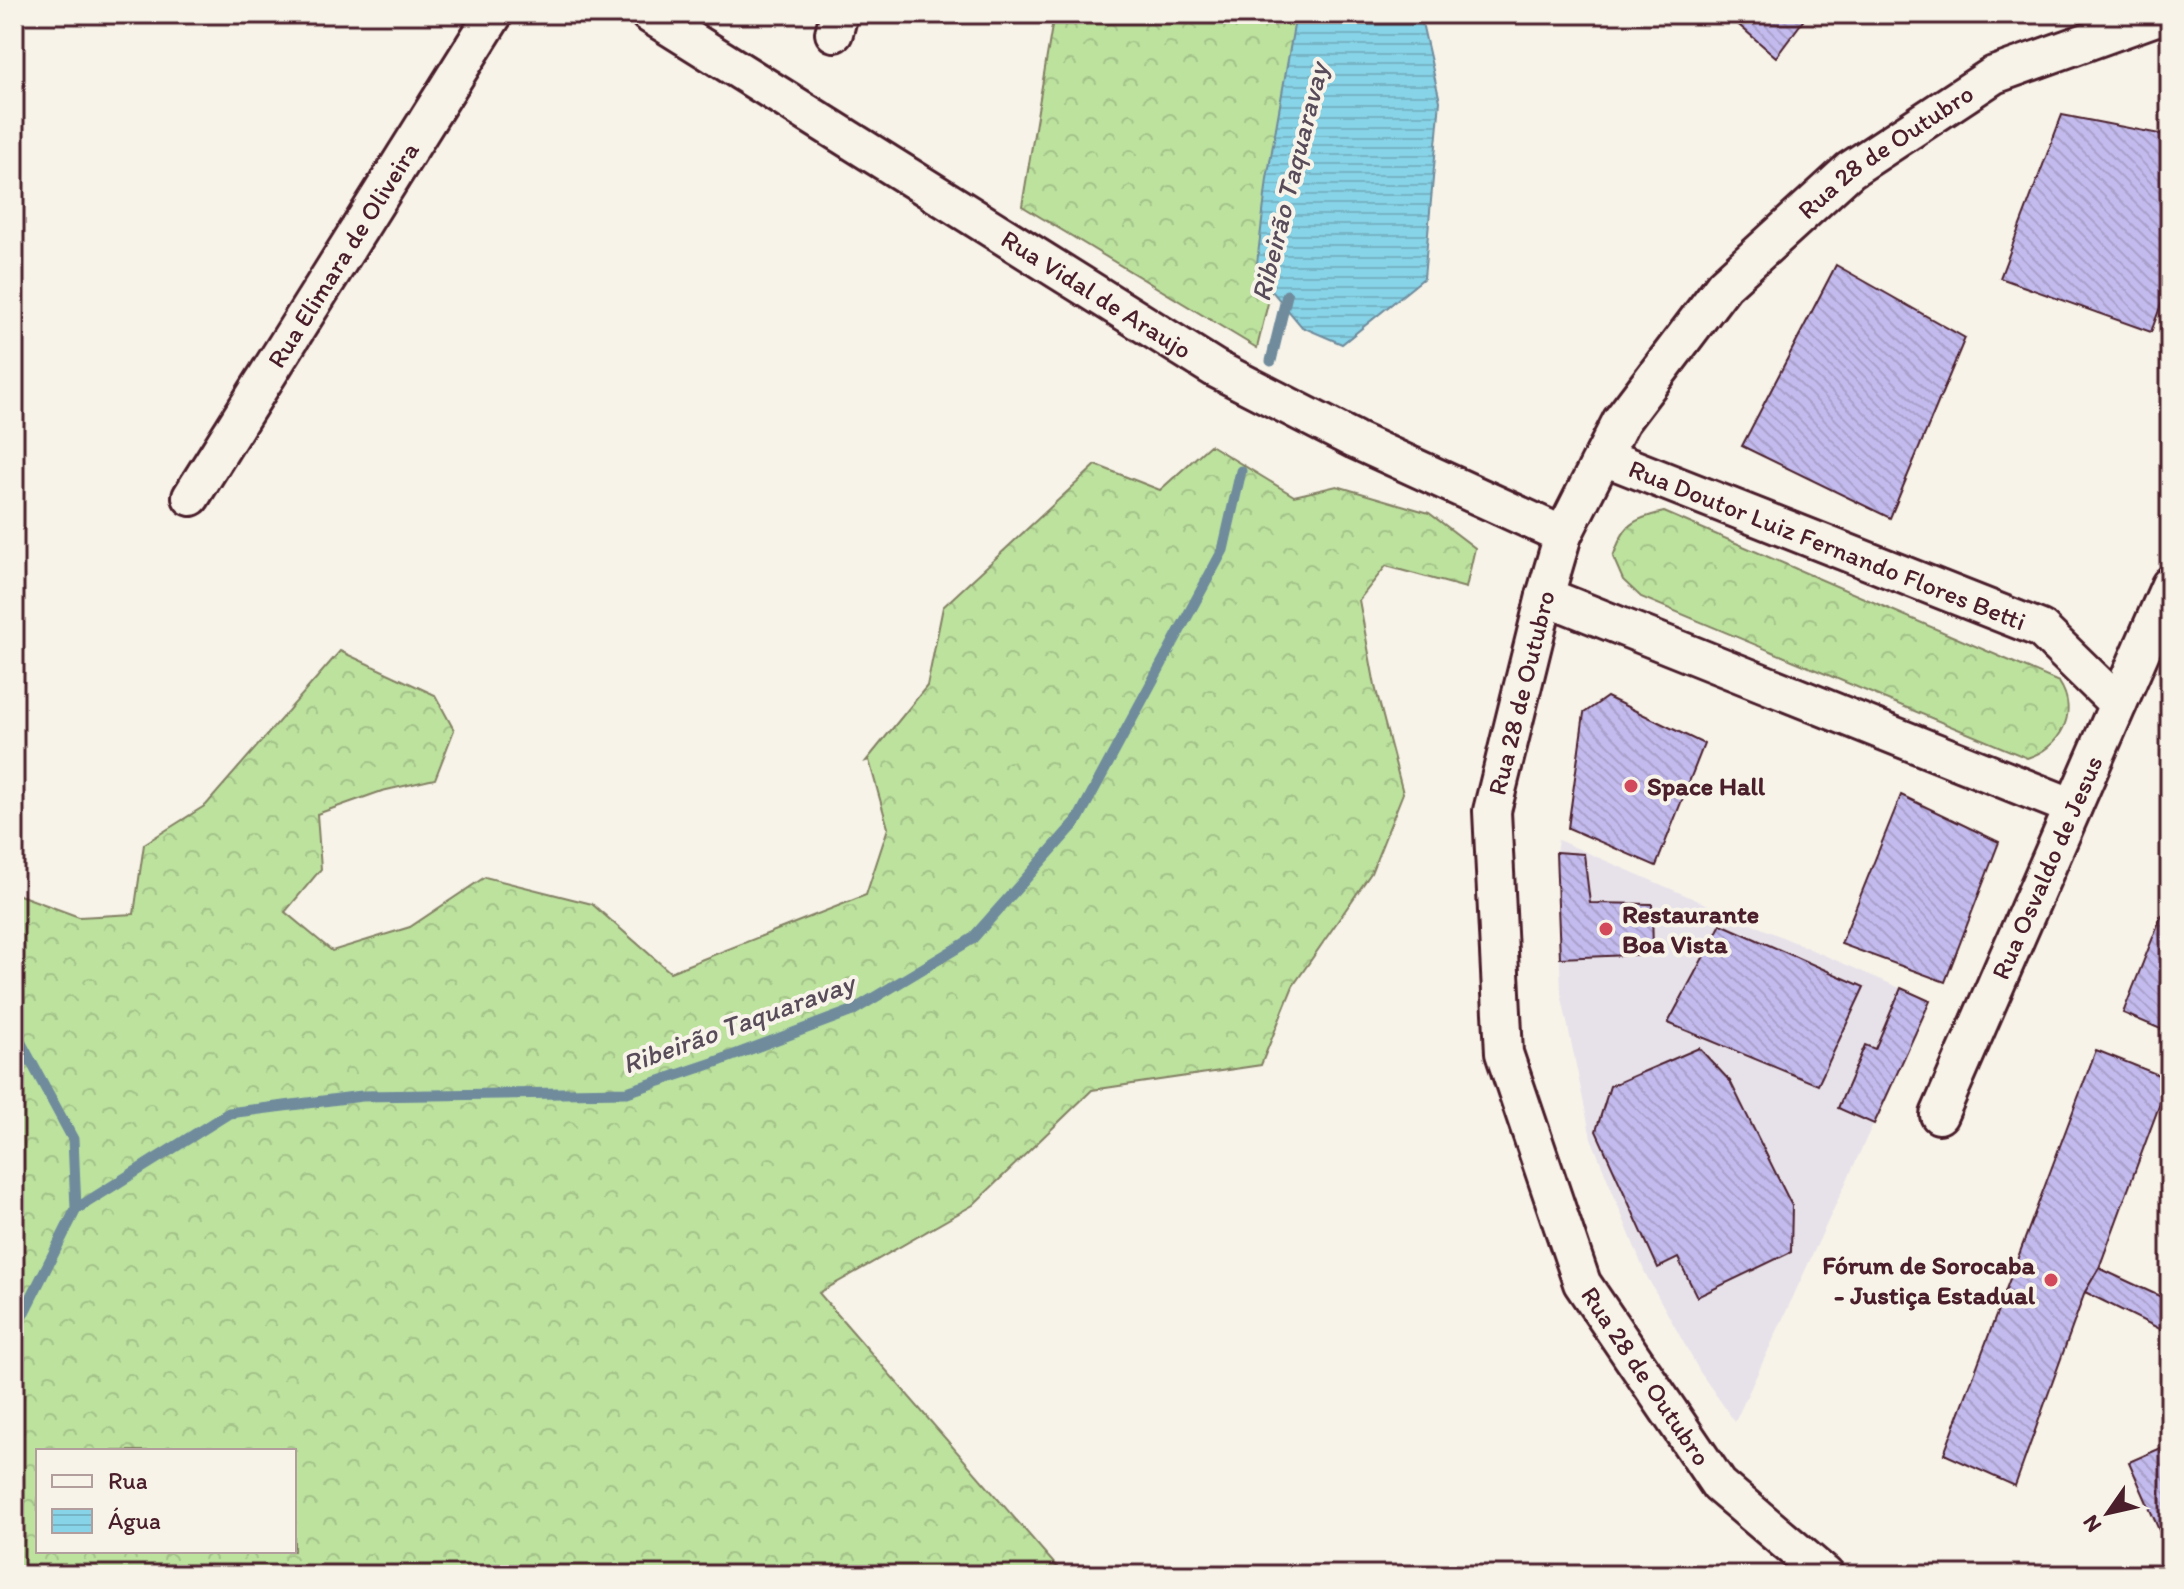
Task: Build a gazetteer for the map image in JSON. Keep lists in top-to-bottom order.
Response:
{
  "streets": {
    "street": [
      "Rua 28 de Outubro",
      "Rua Elimara de Oliveira",
      "Rua Vidal de Araujo",
      "Rua Doutor Luiz Fernando Flores Betti",
      "Rua Osvaldo de Jesus"
    ]
  },
  "crossings": [
    ["Rua 28 de Outubro", "Rua Vidal de Araujo"],
    ["Rua 28 de Outubro", "Rua Doutor Luiz Fernando Flores Betti"],
    ["Rua Doutor Luiz Fernando Flores Betti", "Rua Osvaldo de Jesus"]
  ],
  "water": ["Ribeirão Taquaravay"],
  "places": ["Space Hall", "Restaurante Boa Vista", "Fórum de Sorocaba - Justiça Estadual"],
  "legend": ["Rua", "Água"],
  "north": "bottom left"
}
